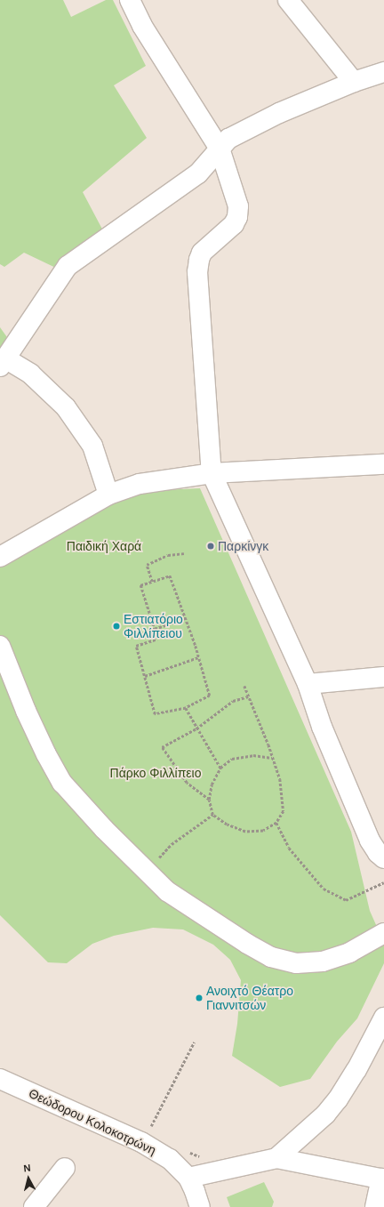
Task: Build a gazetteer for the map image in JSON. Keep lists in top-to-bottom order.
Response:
{
  "streets": {
    "street": ["Θεώδορου Κολοκοτρώνη"]
  },
  "parks": ["Παιδική Χαρά", "Πάρκο Φιλλίπειο"],
  "places": ["Παρκίνγκ", "Εστιατόριο Φιλλίπειου", "Ανοιχτό Θέατρο Γιαννιτσών"],
  "north": "top"
}
